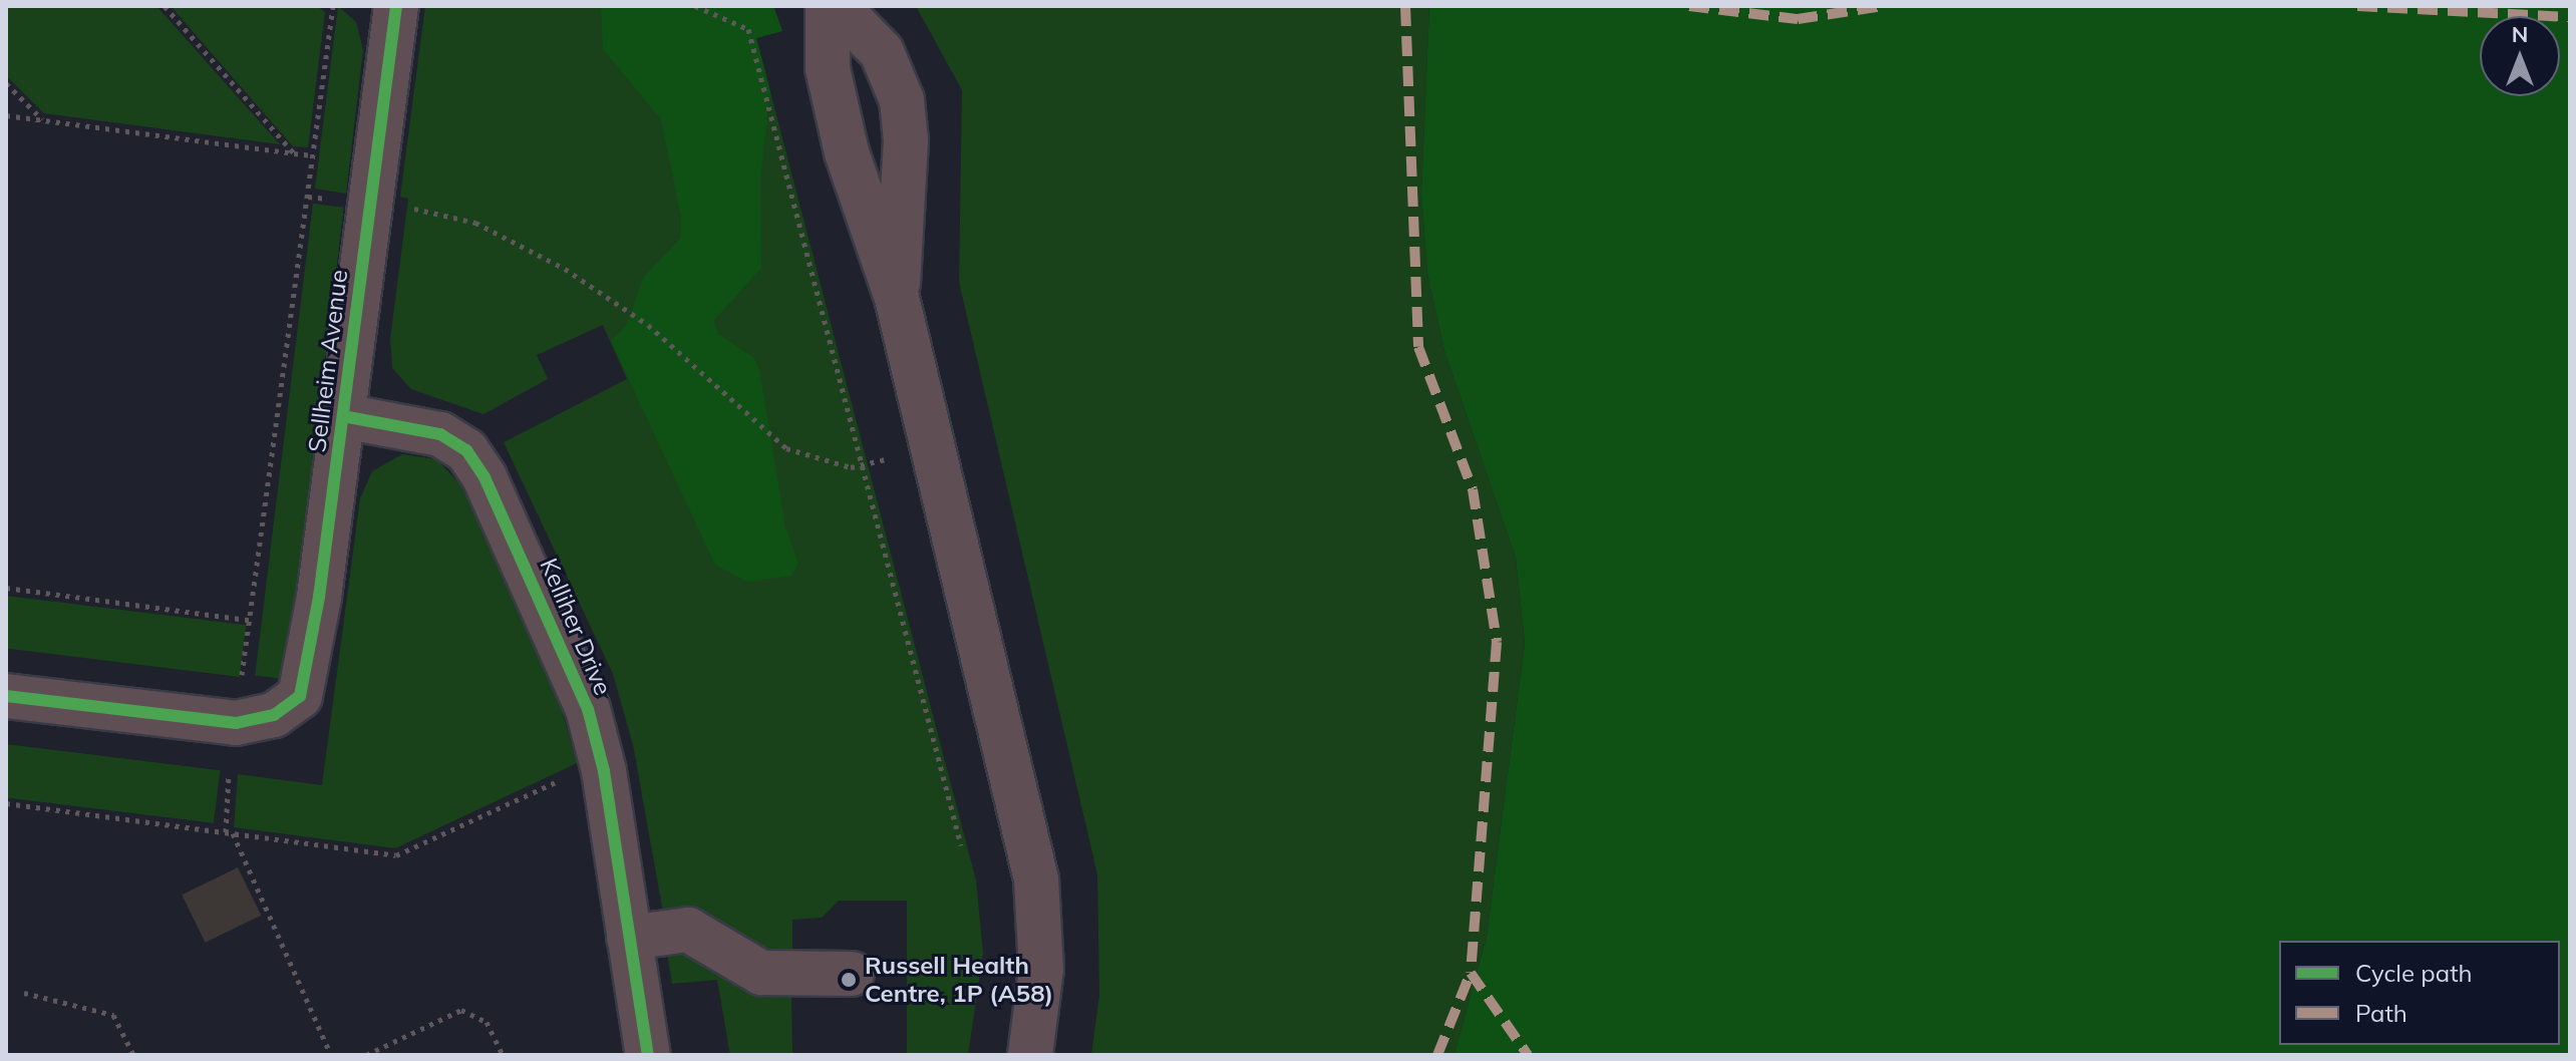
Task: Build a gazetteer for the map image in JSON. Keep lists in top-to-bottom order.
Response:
{
  "streets": {
    "street": ["Sellheim Avenue", "Kelliher Drive"]
  },
  "crossings": [
    ["Sellheim Avenue", "Kelliher Drive"]
  ],
  "places": ["Russell Health Centre, 1P (A58)"],
  "legend": ["Cycle path", "Path"],
  "north": "top"
}
